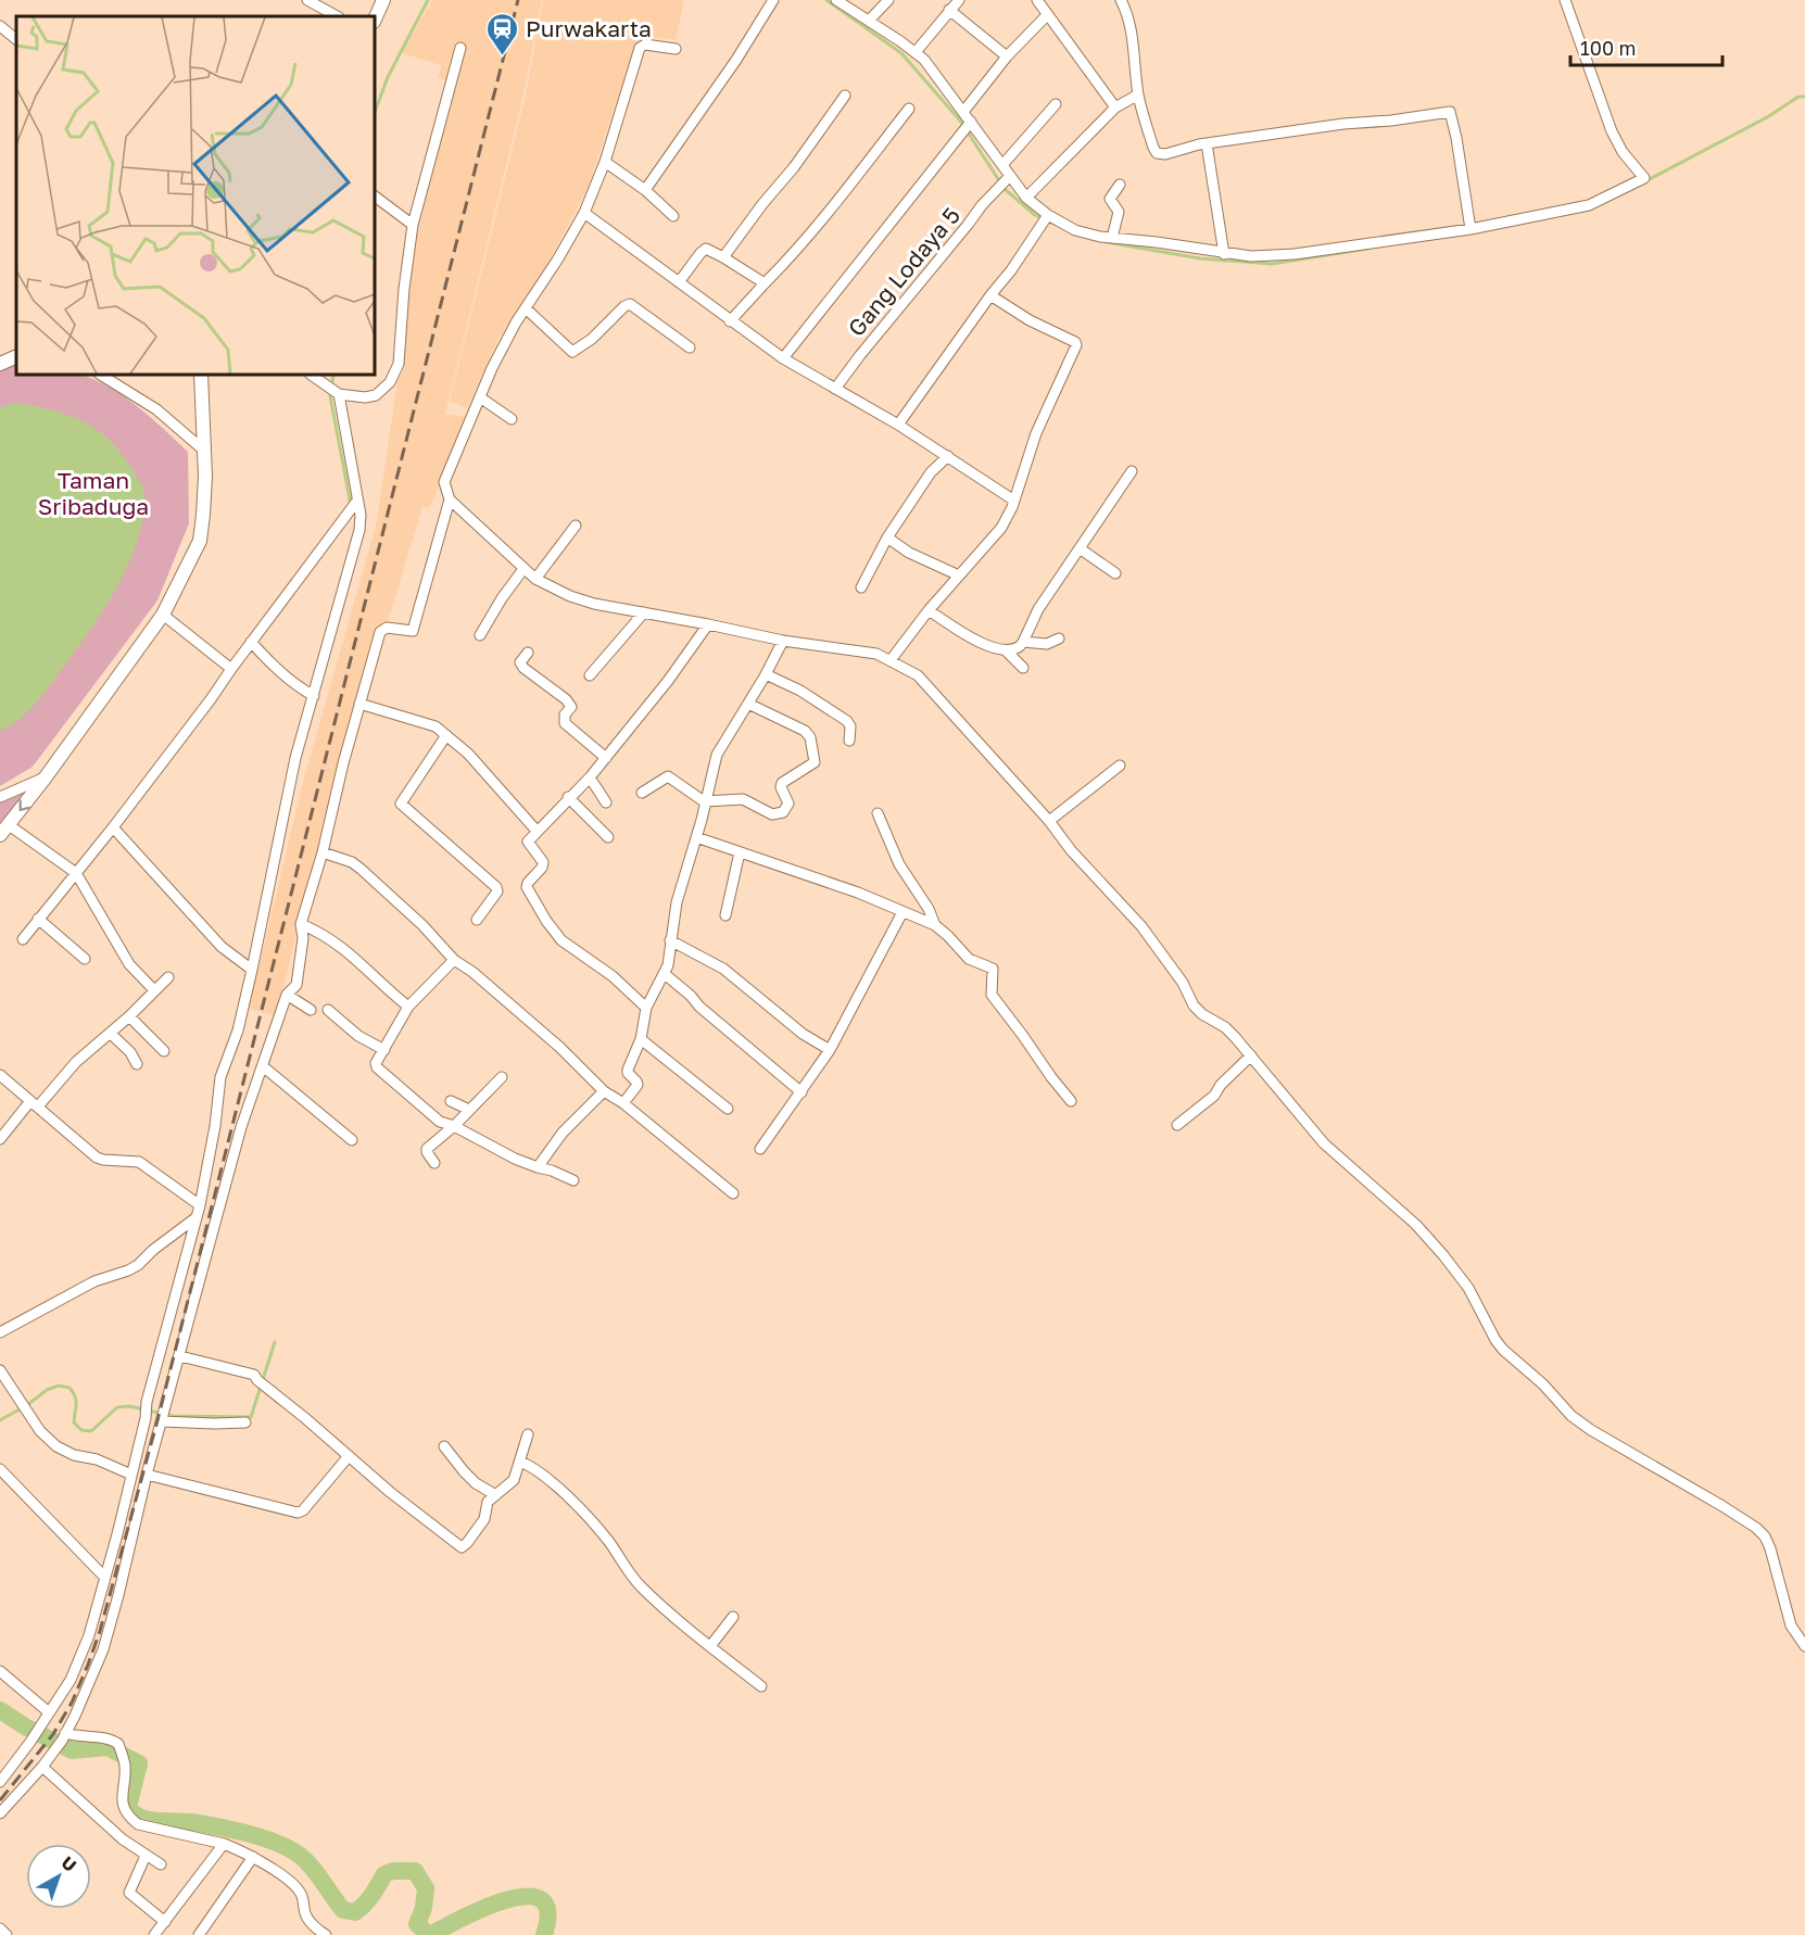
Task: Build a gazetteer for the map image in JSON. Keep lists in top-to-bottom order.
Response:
{
  "streets": {
    "street": ["Gang Lodaya 5"]
  },
  "parks": ["Taman Sribaduga"],
  "places": {
    "station": ["Purwakarta"]
  },
  "scale_bar": "100 m",
  "north": "top right"
}
